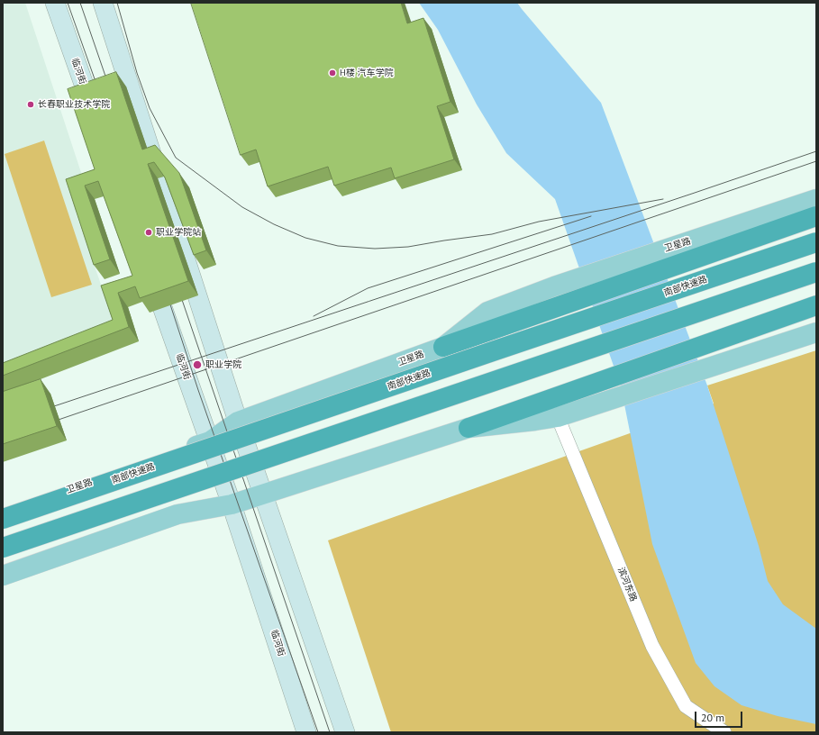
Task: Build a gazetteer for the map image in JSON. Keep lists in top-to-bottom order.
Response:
{
  "streets": {
    "highway": ["南部快速路"],
    "main road": ["临河街", "卫星路"],
    "street": ["滨河东路"]
  },
  "crossings": [
    ["临河街", "卫星路"]
  ],
  "places": [
    "H楼 汽车学院",
    "长春职业技术学院",
    "职业学院站",
    "职业学院"
  ],
  "scale_bar": "20 m"
}
